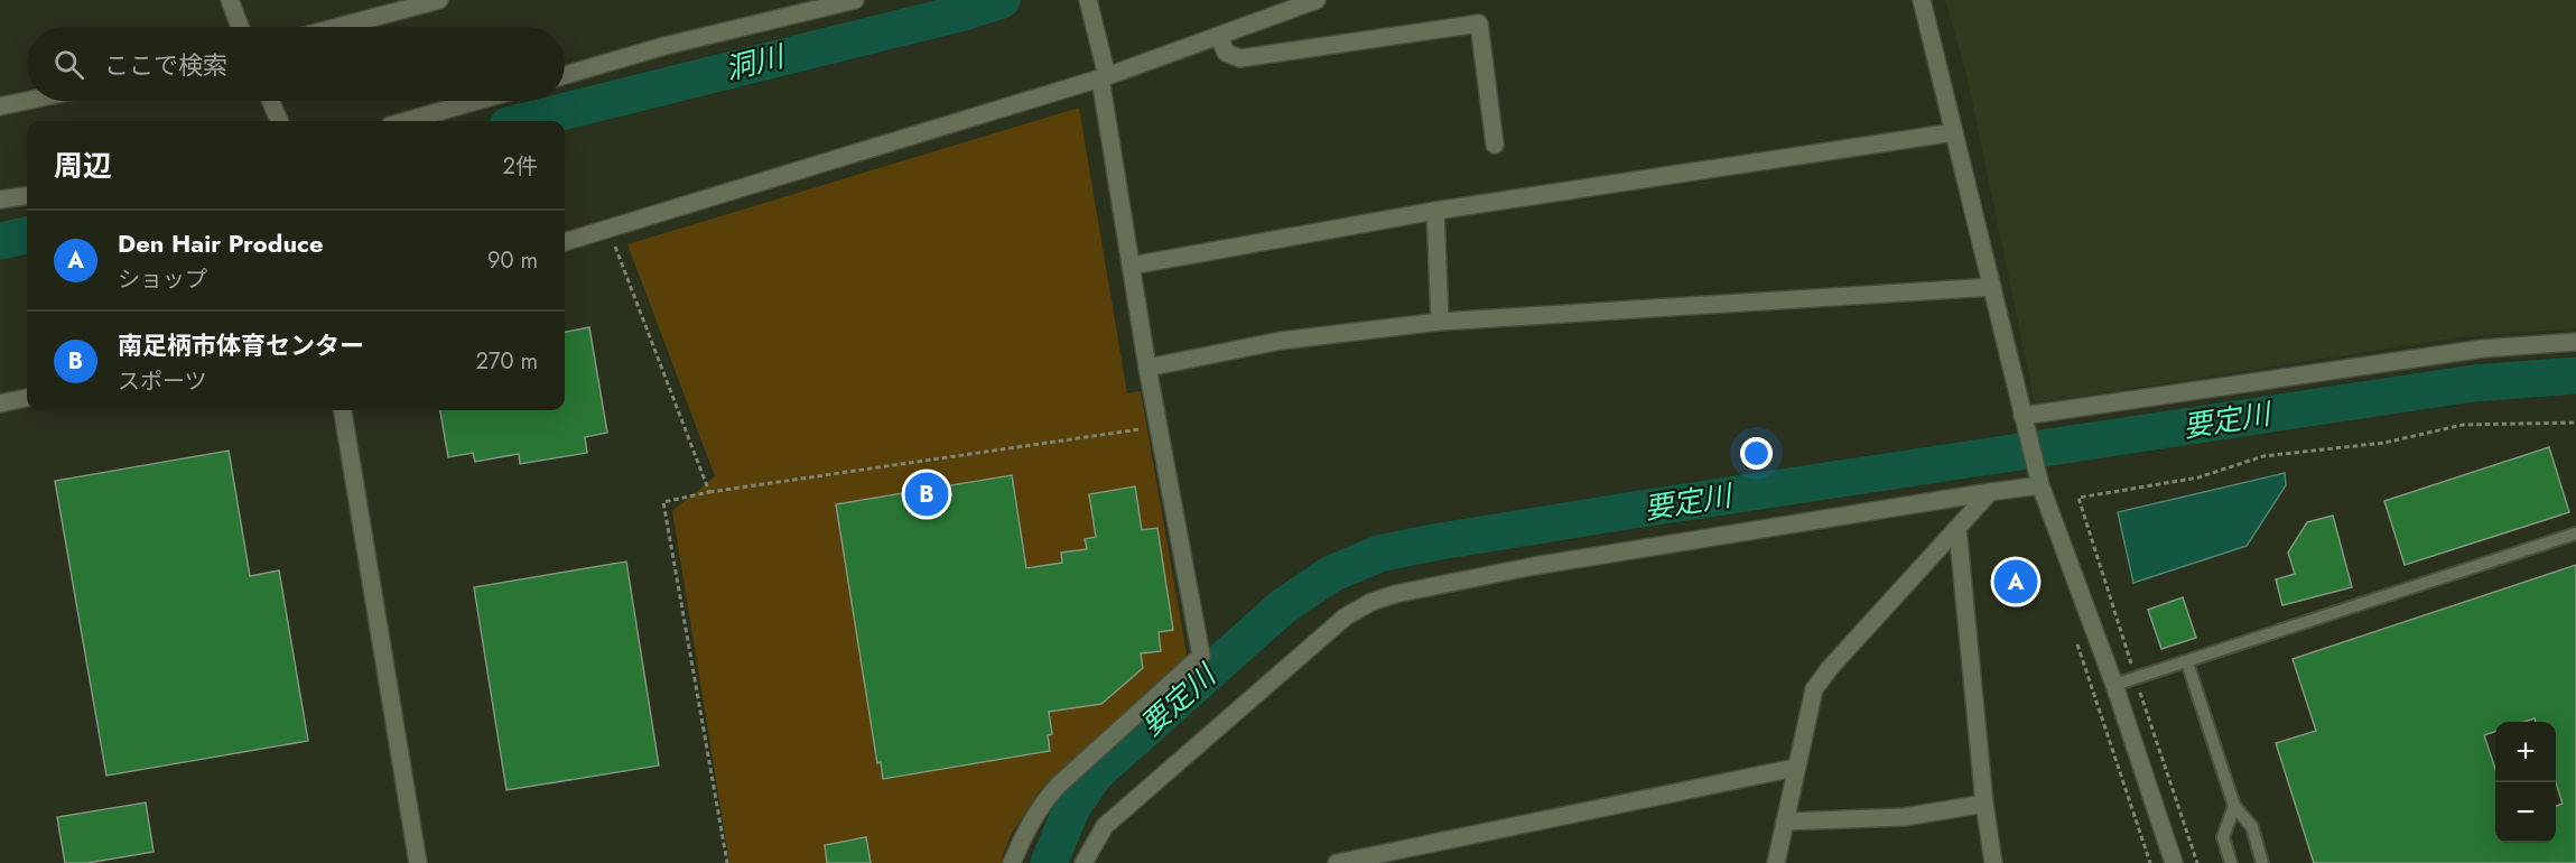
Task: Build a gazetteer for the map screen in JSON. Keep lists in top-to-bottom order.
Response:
{
  "water": ["洞川", "要定川"],
  "page": {
    "search": "ここで検索",
    "heading": ["周辺", "2件"],
    "list": [
      {
        "mark": "A",
        "name": "Den Hair Produce",
        "note": "ショップ",
        "value": "90 m"
      },
      {
        "mark": "B",
        "name": "南足柄市体育センター",
        "note": "スポーツ",
        "value": "270 m"
      }
    ],
    "pins": ["B", "A"],
    "map_buttons": ["+", "−"]
  }
}
